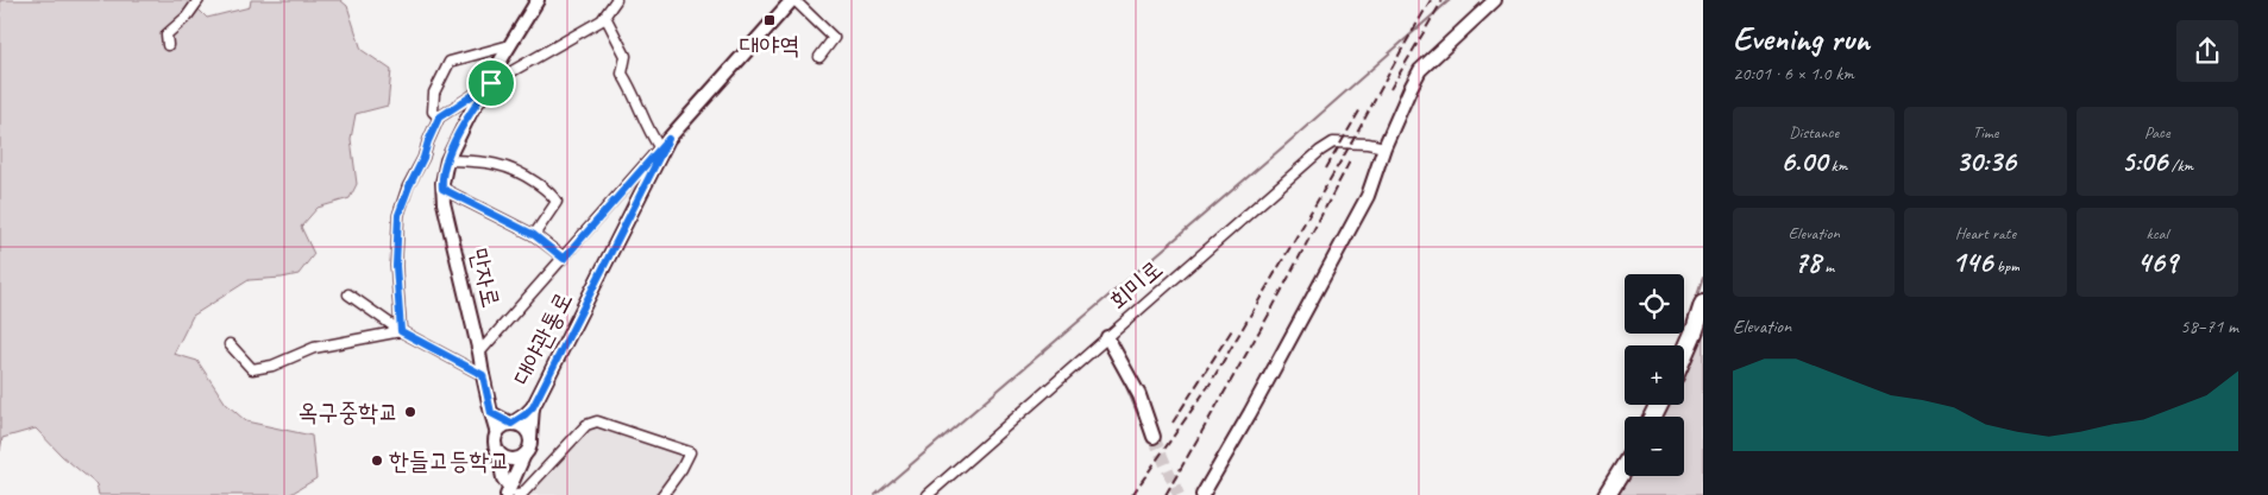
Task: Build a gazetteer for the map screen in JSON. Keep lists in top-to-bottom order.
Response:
{
  "streets": {
    "street": ["만자로", "회미로", "대야관통로"]
  },
  "places": {
    "transit": ["대야역"],
    "other": ["옥구중학교", "한들고등학교"]
  },
  "page": {
    "heading": ["Evening run", "20:01 · 6 × 1.0 km"],
    "stats": [
      ["Distance", "6.00 km"],
      ["Time", "30:36"],
      ["Pace", "5:06 /km"],
      ["Elevation", "78 m"],
      ["Heart rate", "146 bpm"],
      ["kcal", "469"]
    ],
    "map_buttons": ["+", "−"],
    "chart": ["Elevation", "58–71 m"]
  }
}
